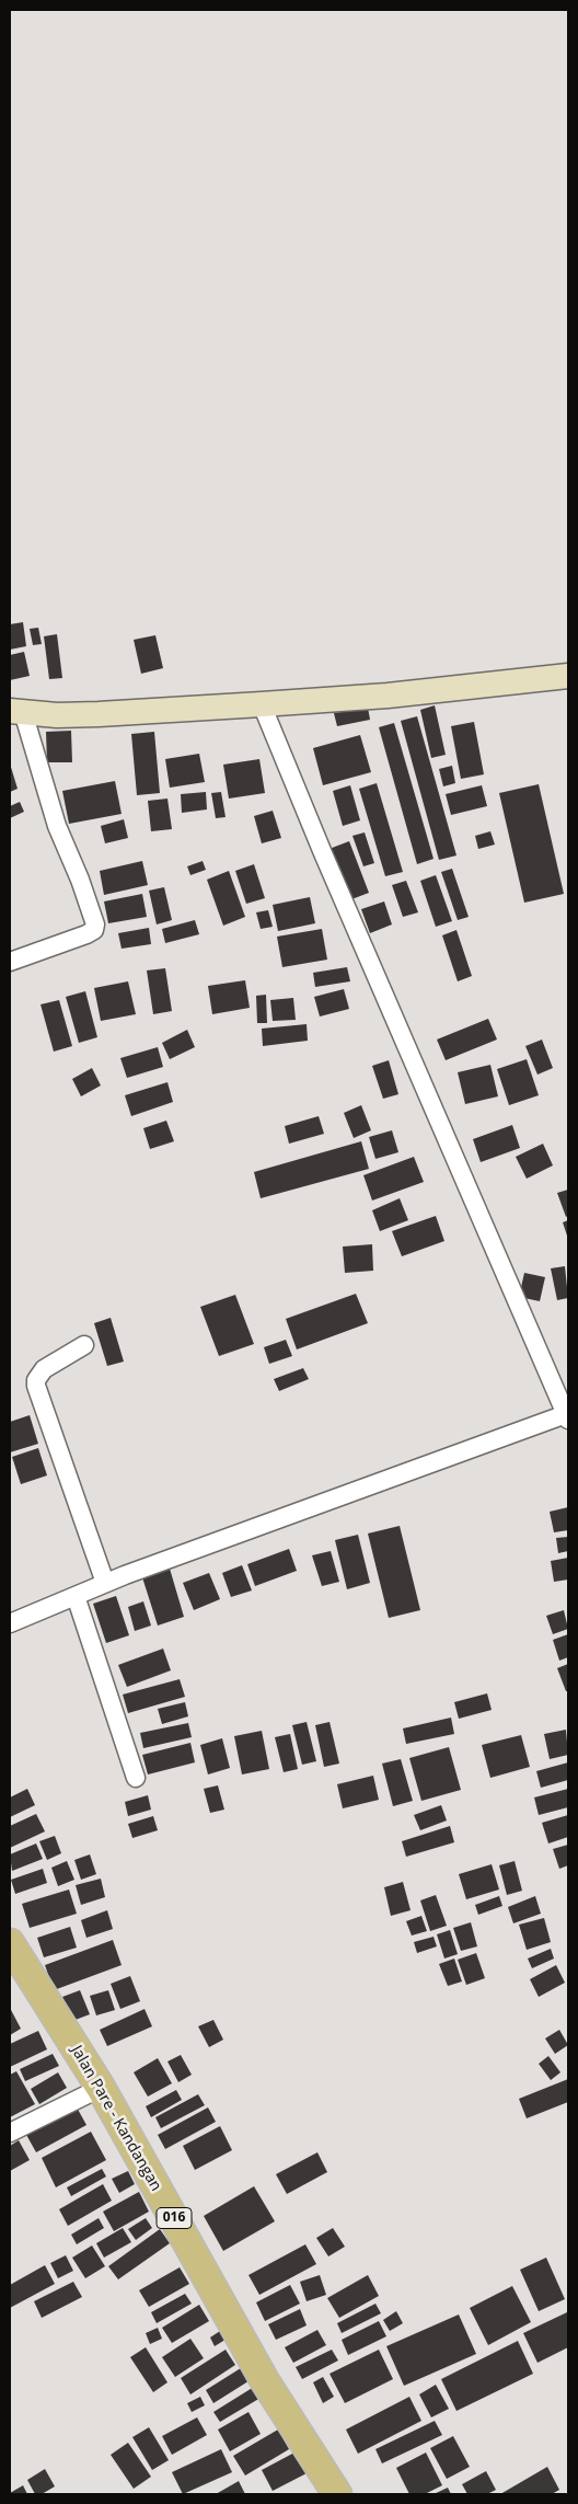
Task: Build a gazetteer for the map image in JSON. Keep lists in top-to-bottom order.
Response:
{
  "streets": {
    "main road": ["Jalan Pare - Kandangan", "016"]
  }
}
